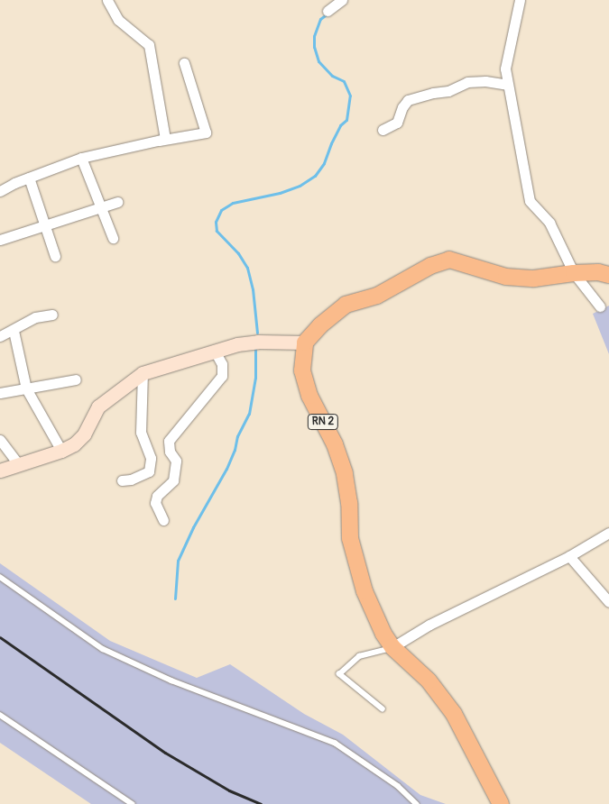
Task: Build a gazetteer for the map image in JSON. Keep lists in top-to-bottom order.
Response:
{
  "streets": {
    "main road": ["RN 2"]
  }
}
